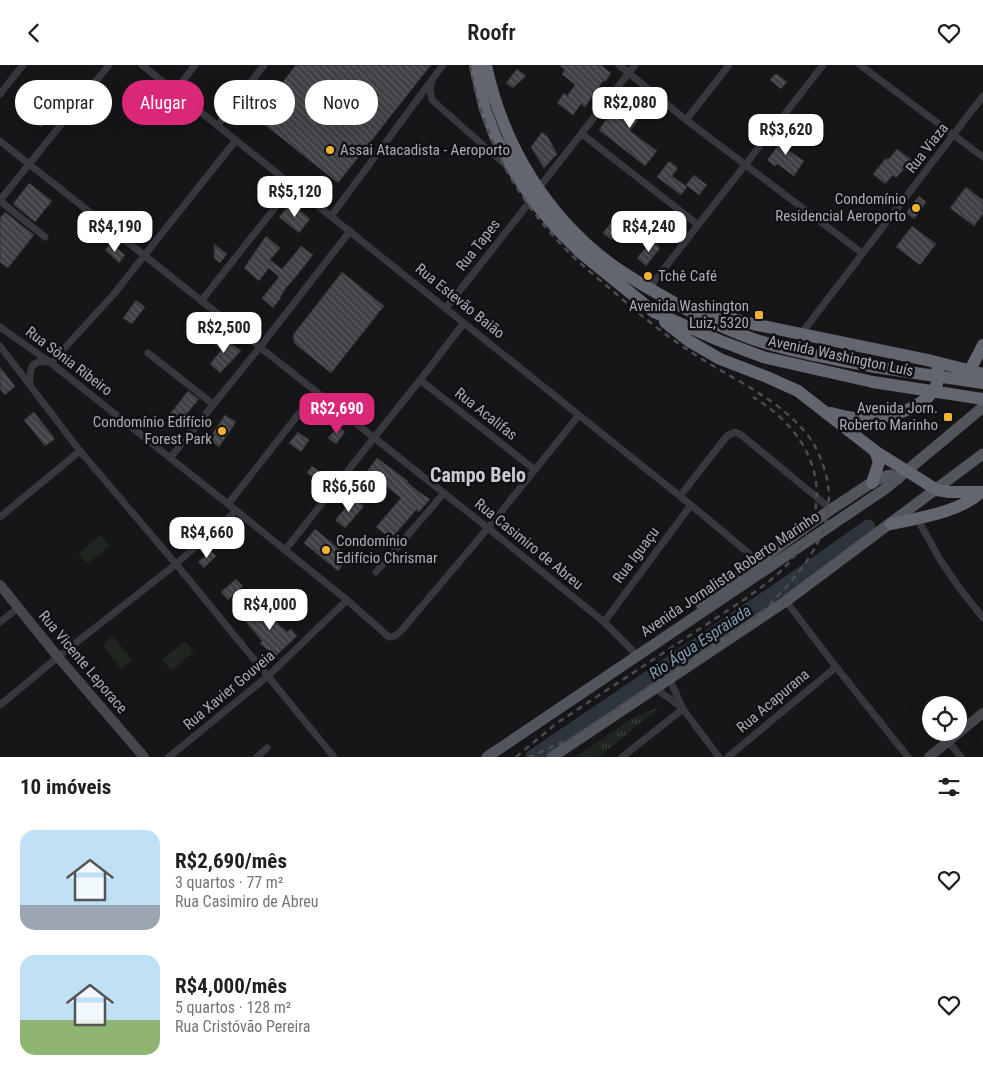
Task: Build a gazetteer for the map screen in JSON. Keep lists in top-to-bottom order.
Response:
{
  "streets": {
    "highway": ["Avenida Washington Luís"],
    "main road": ["Avenida Jornalista Roberto Marinho"],
    "street": [
      "Rua Viaza",
      "Rua Tapes",
      "Rua Estevão Baião",
      "Rua Sônia Ribeiro",
      "Rua Acalifas",
      "Rua Casimiro de Abreu",
      "Rua Iguaçu",
      "Rua Vicente Leporace",
      "Rua Xavier Gouveia",
      "Rua Acapurana"
    ]
  },
  "crossings": [
    ["Rua Tapes", "Rua Estevão Baião"],
    ["Rua Tapes", "Avenida Washington Luís"],
    ["Rua Estevão Baião", "Rua Iguaçu"],
    ["Rua Sônia Ribeiro", "Rua Casimiro de Abreu"],
    ["Rua Sônia Ribeiro", "Rua Xavier Gouveia"],
    ["Rua Casimiro de Abreu", "Rua Iguaçu"],
    ["Rua Casimiro de Abreu", "Avenida Jornalista Roberto Marinho"]
  ],
  "districts": ["Campo Belo"],
  "water": ["Rio Água Espraiada"],
  "places": {
    "other": [
      "Assai Atacadista - Aeroporto",
      "Condomínio Residencial Aeroporto",
      "Tchê Café",
      "Condomínio Edifício Forest Park",
      "Condomínio Edifício Chrismar"
    ],
    "transit": ["Avenida Washington Luiz, 5320", "Avenida Jorn. Roberto Marinho"]
  },
  "page": {
    "header": "Roofr",
    "chip": [
      "Comprar",
      "Alugar",
      "Filtros",
      "Novo"
    ],
    "price": [
      "R$2,080",
      "R$3,620",
      "R$5,120",
      "R$4,190",
      "R$4,240",
      "R$2,500",
      "R$2,690",
      "R$6,560",
      "R$4,660",
      "R$4,000"
    ],
    "heading": "10 imóveis",
    "list": [
      {
        "name": "R$2,690/mês",
        "note": "3 quartos · 77 m² · Rua Casimiro de Abreu"
      },
      {
        "name": "R$4,000/mês",
        "note": "5 quartos · 128 m² · Rua Cristóvão Pereira"
      }
    ]
  }
}
